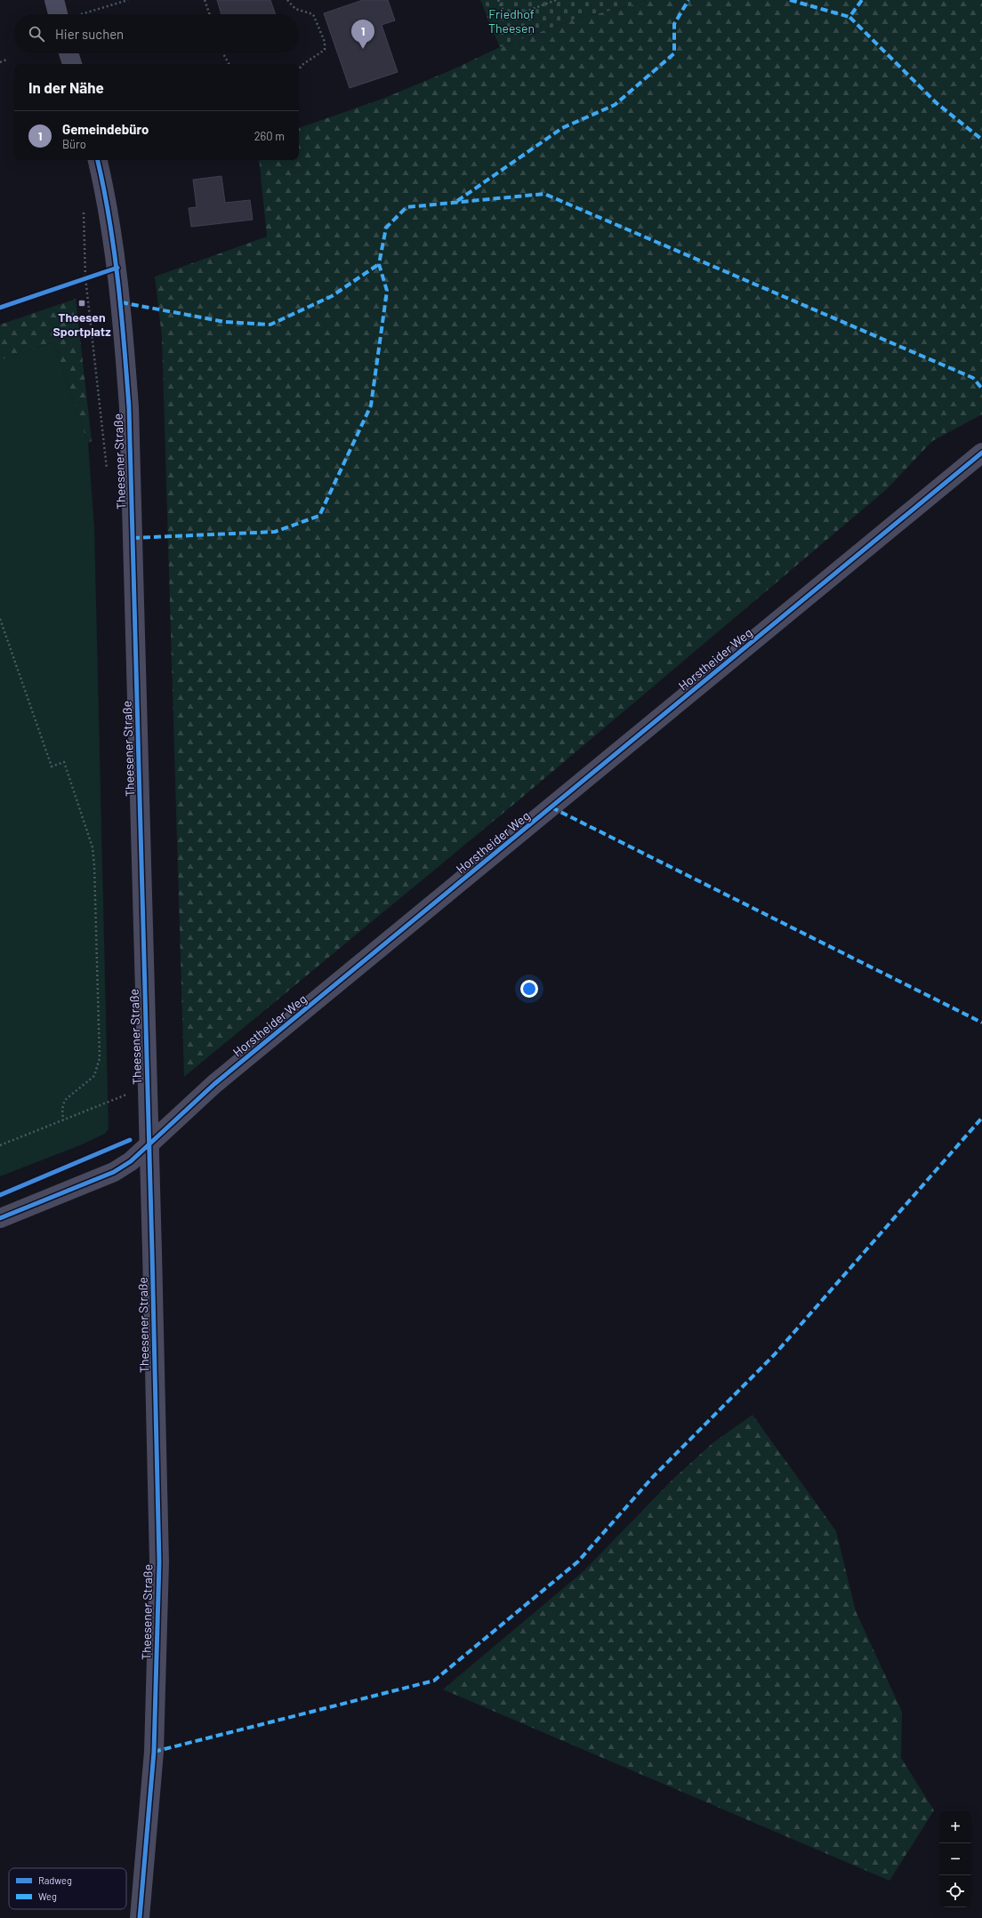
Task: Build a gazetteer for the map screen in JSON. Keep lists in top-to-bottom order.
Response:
{
  "streets": {
    "street": ["Theesener Straße", "Horstheider Weg"]
  },
  "crossings": [
    ["Theesener Straße", "Horstheider Weg"]
  ],
  "parks": ["Friedhof Theesen"],
  "places": {
    "transit": ["Theesen Sportplatz"]
  },
  "legend": ["Radweg", "Weg"],
  "page": {
    "search": "Hier suchen",
    "pins": "1",
    "heading": "In der Nähe",
    "list": [
      {
        "mark": "1",
        "name": "Gemeindebüro",
        "note": "Büro",
        "value": "260 m"
      }
    ],
    "map_buttons": ["+", "−"]
  }
}
